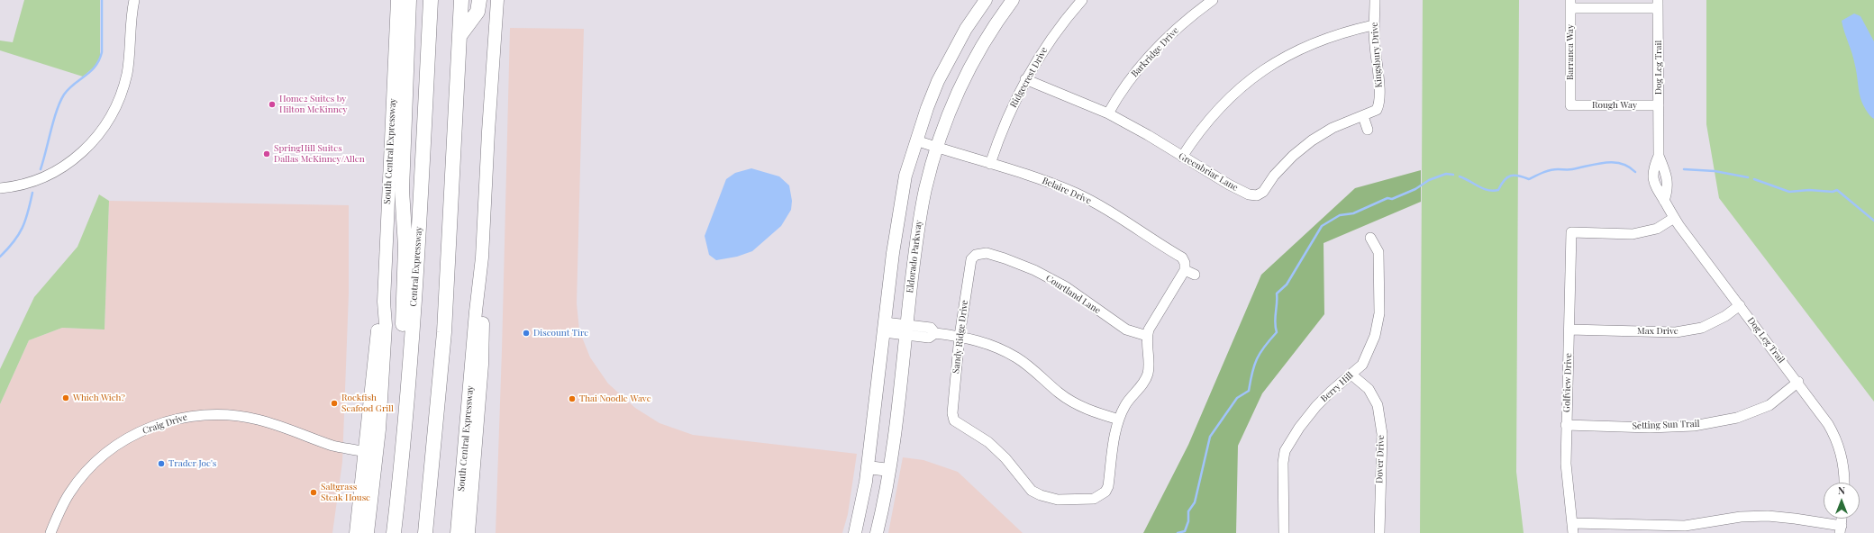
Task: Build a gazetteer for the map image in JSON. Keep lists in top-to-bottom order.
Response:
{
  "streets": {
    "highway": ["Central Expressway"],
    "main road": ["South Central Expressway", "Eldorado Parkway"],
    "street": [
      "Barkridge Drive",
      "Barranca Way",
      "Kingsbury Drive",
      "Dog Leg Trail",
      "Ridgecrest Drive",
      "Rough Way",
      "Greenbriar Lane",
      "Belaire Drive",
      "Courtland Lane",
      "Max Drive",
      "Sandy Ridge Drive",
      "Golfview Drive",
      "Berry Hill",
      "Craig Drive",
      "Setting Sun Trail",
      "Dover Drive"
    ]
  },
  "crossings": [
    ["Barkridge Drive", "Greenbriar Lane"],
    ["Barranca Way", "Rough Way"],
    ["Kingsbury Drive", "Greenbriar Lane"],
    ["Dog Leg Trail", "Rough Way"],
    ["Dog Leg Trail", "Max Drive"],
    ["Dog Leg Trail", "Golfview Drive"],
    ["Dog Leg Trail", "Setting Sun Trail"],
    ["Ridgecrest Drive", "Greenbriar Lane"],
    ["Ridgecrest Drive", "Belaire Drive"],
    ["South Central Expressway", "Craig Drive"],
    ["Belaire Drive", "Eldorado Parkway"],
    ["Courtland Lane", "Sandy Ridge Drive"],
    ["Max Drive", "Golfview Drive"],
    ["Golfview Drive", "Setting Sun Trail"],
    ["Berry Hill", "Dover Drive"]
  ],
  "places": [
    "Home2 Suites by Hilton McKinney",
    "SpringHill Suites Dallas McKinney/Allen",
    "Discount Tire",
    "Which Wich?",
    "Thai Noodle Wave",
    "Rockfish Seafood Grill",
    "Trader Joe's",
    "Saltgrass Steak House"
  ],
  "north": "top"
}
